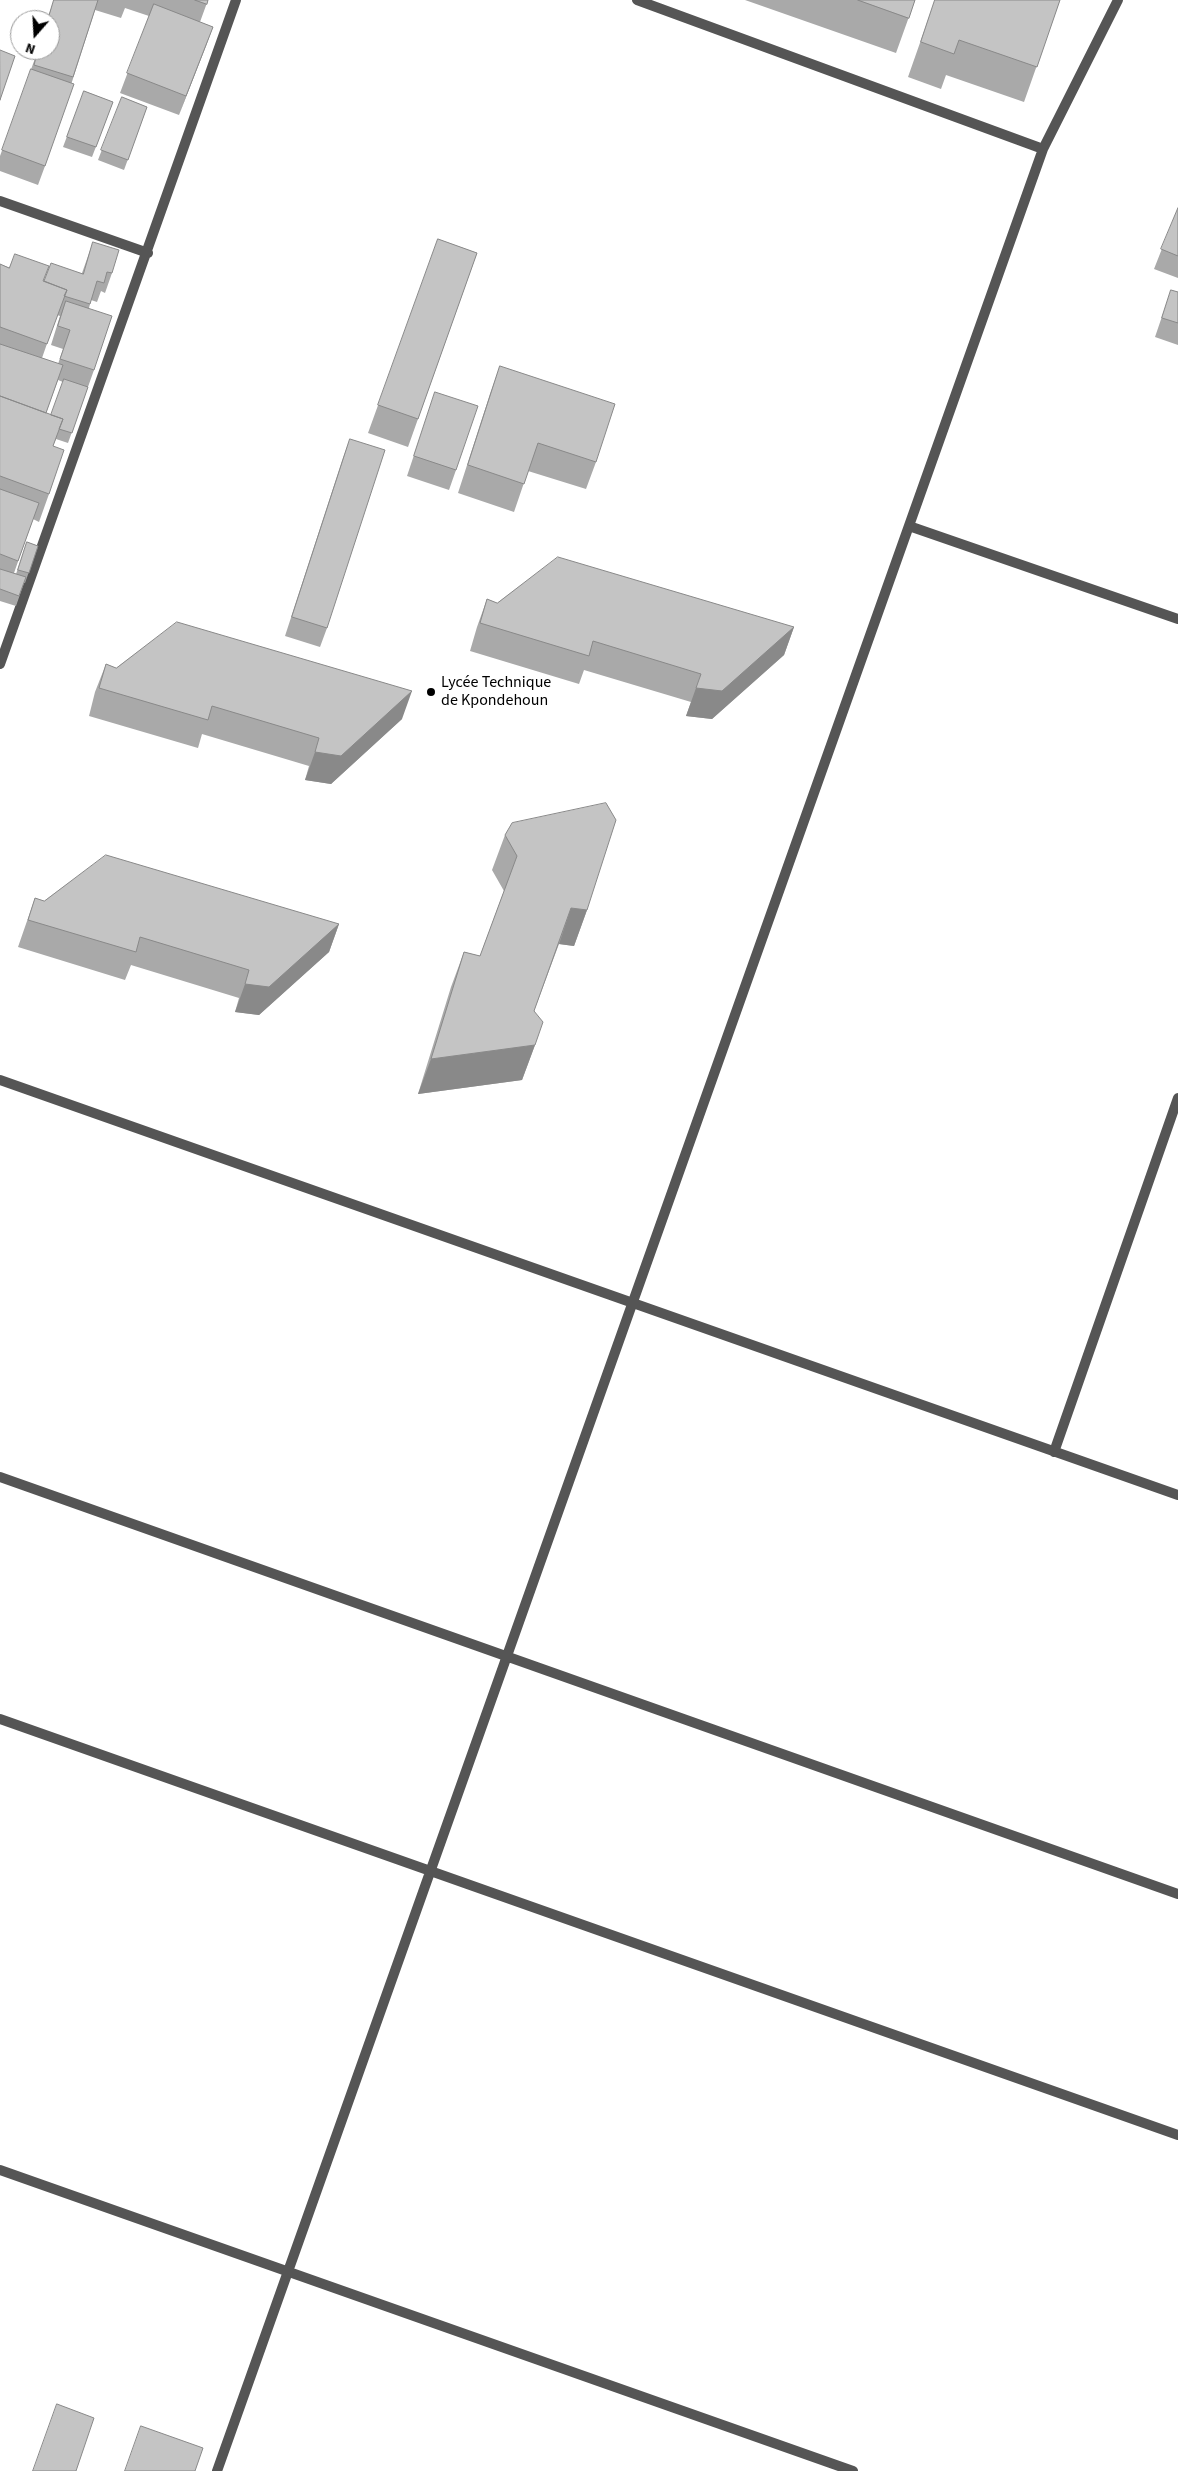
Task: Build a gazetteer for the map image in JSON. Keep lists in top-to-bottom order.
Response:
{
  "places": ["Lycée Technique de Kpondehoun"],
  "north": "bottom"
}
